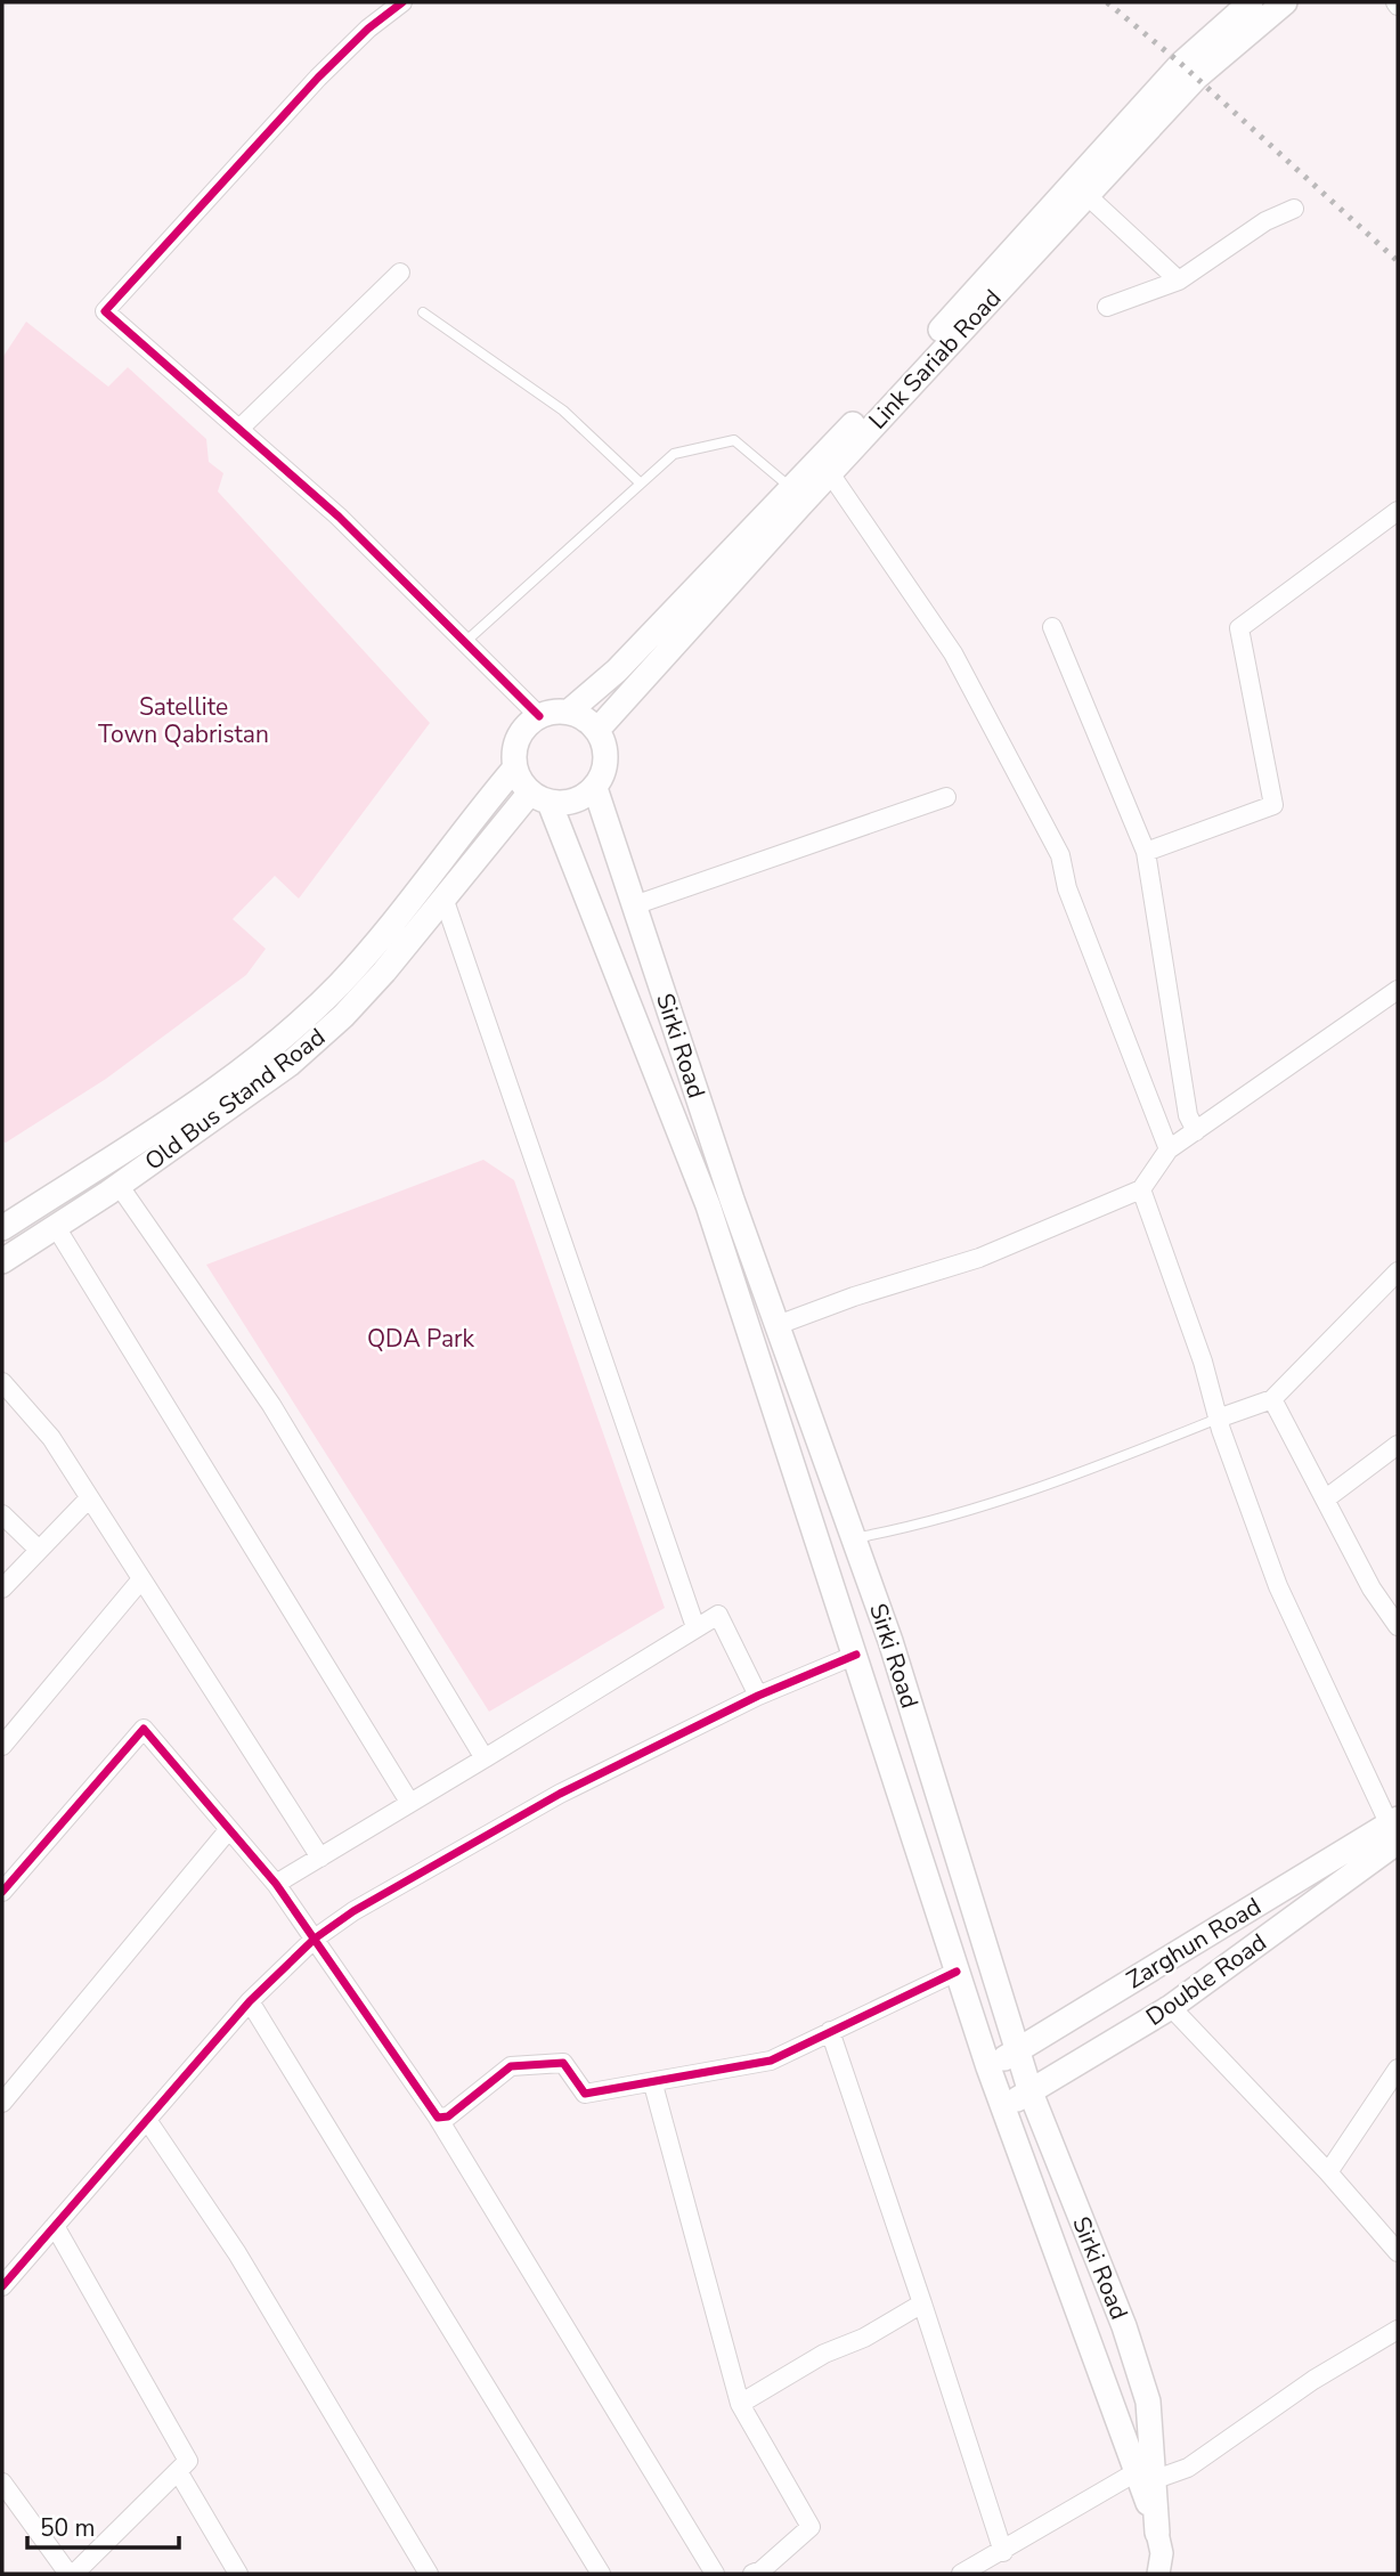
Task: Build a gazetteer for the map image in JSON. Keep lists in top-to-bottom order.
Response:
{
  "streets": {
    "main road": [
      "Link Sariab Road",
      "Sirki Road",
      "Old Bus Stand Road",
      "Zarghun Road",
      "Double Road"
    ]
  },
  "crossings": [
    ["Link Sariab Road", "Sirki Road"],
    ["Link Sariab Road", "Old Bus Stand Road"],
    ["Sirki Road", "Old Bus Stand Road"],
    ["Sirki Road", "Zarghun Road"],
    ["Sirki Road", "Double Road"],
    ["Zarghun Road", "Double Road"]
  ],
  "parks": ["Satellite Town Qabristan", "QDA Park"],
  "scale_bar": "50 m"
}
